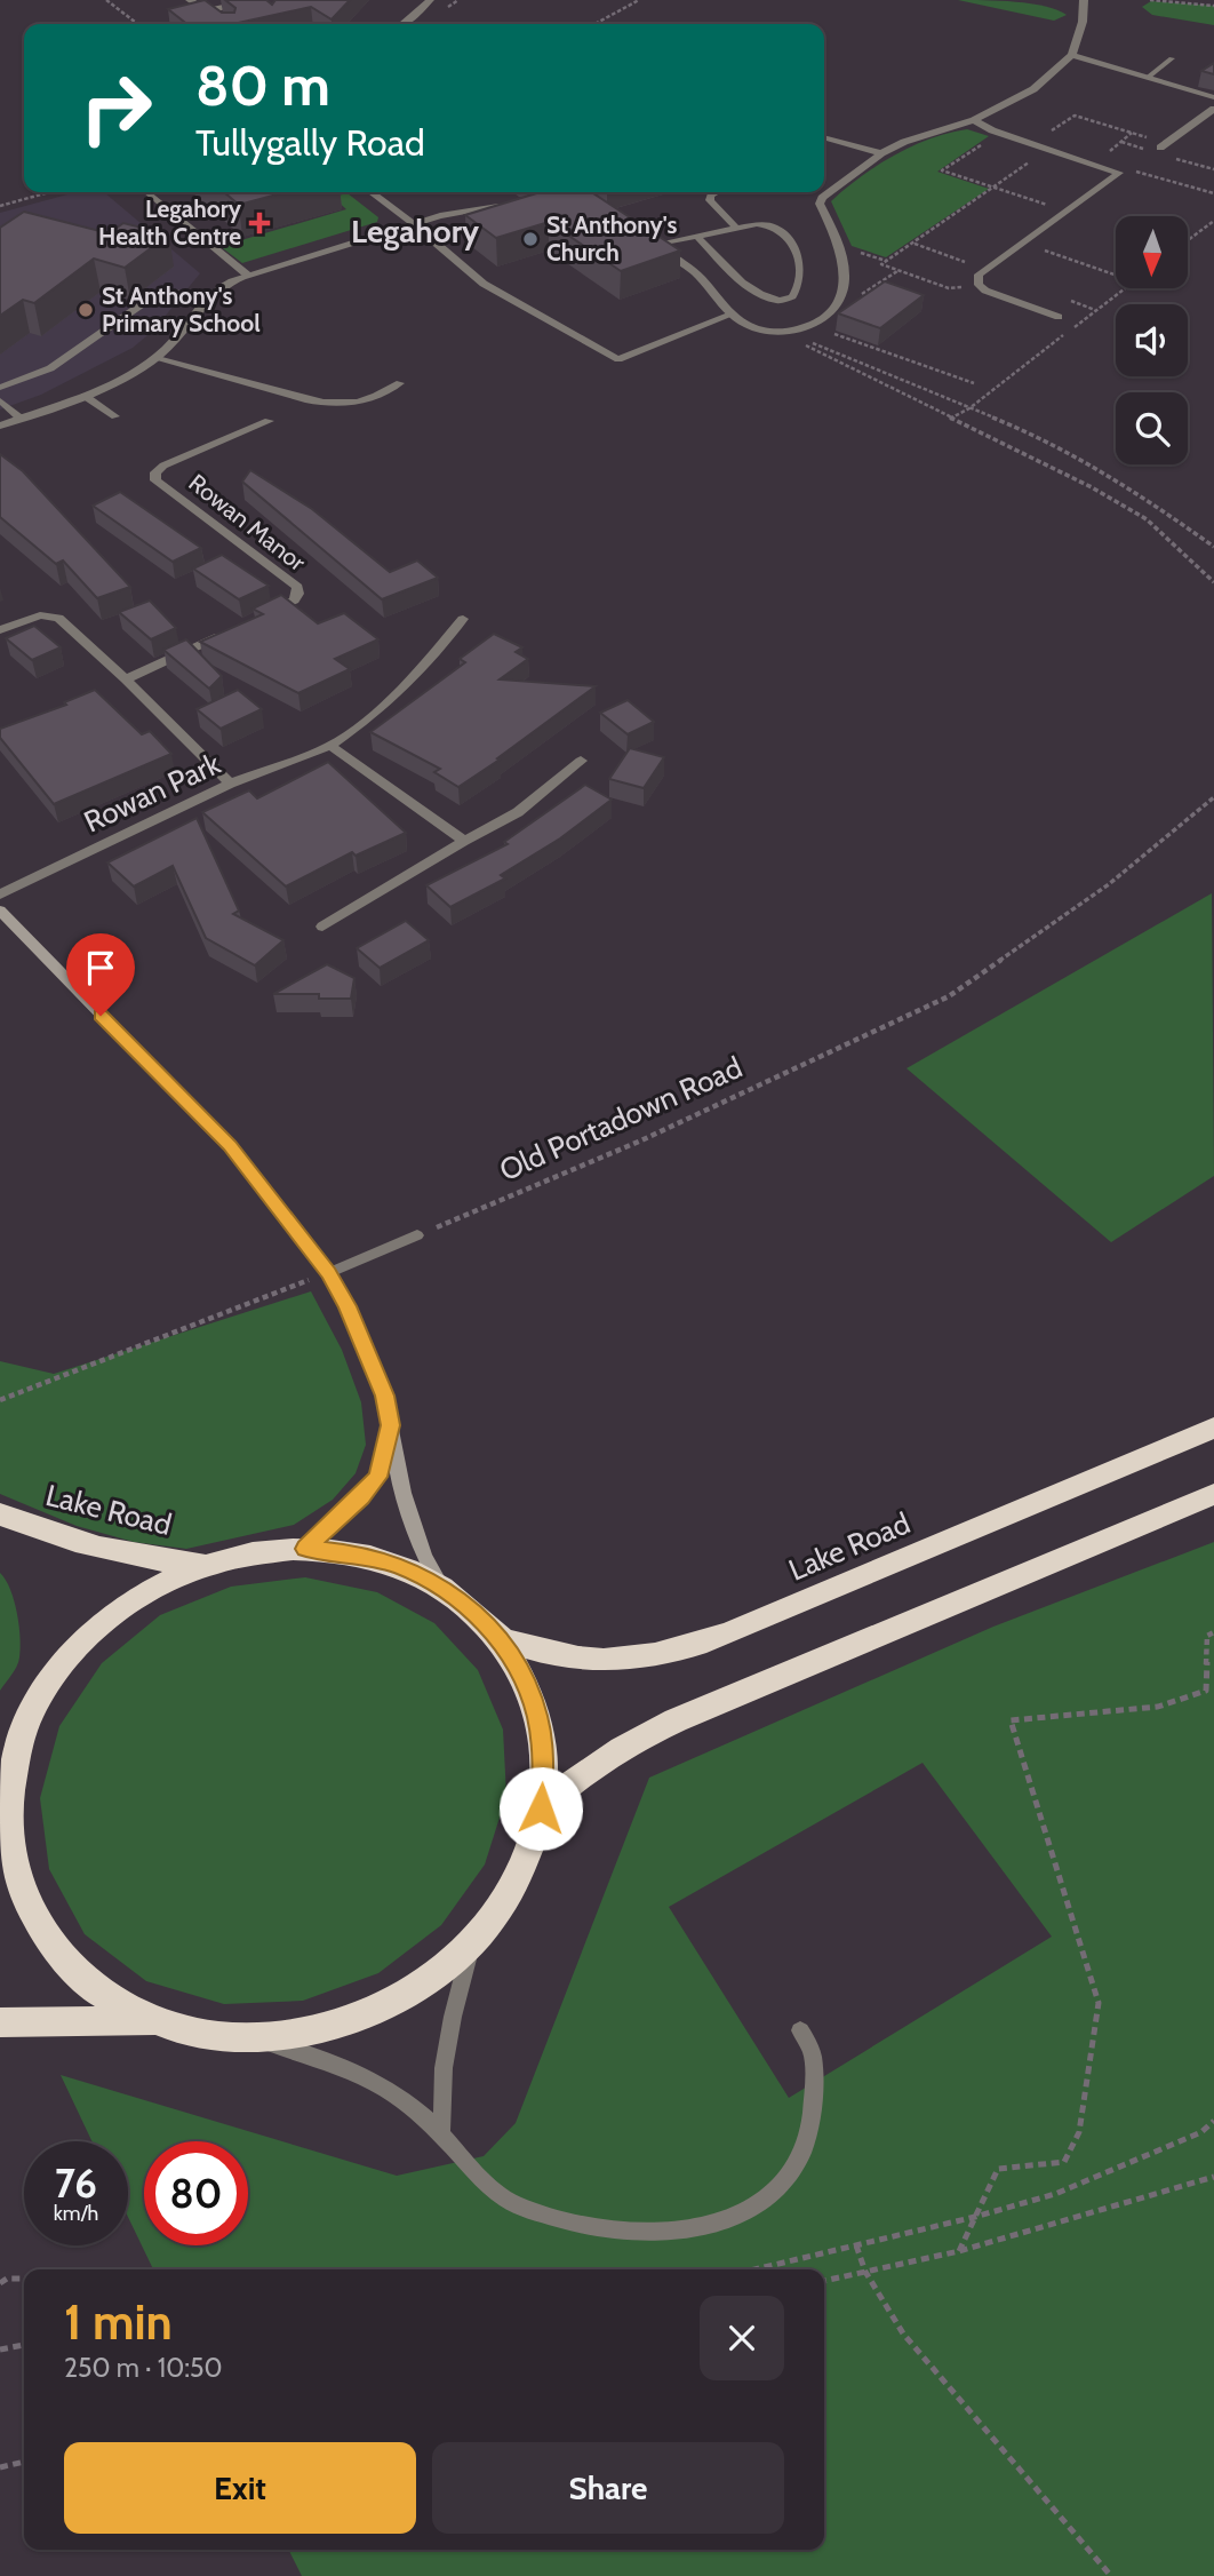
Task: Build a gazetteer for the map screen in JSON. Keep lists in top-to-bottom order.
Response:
{
  "streets": {
    "highway": ["Lake Road"],
    "street": ["Rowan Manor", "Rowan Park"],
    "path": ["Old Portadown Road"]
  },
  "districts": ["Legahory"],
  "places": {
    "health": ["Legahory Health Centre"],
    "other": ["St Anthony's Church", "St Anthony's Primary School"]
  },
  "north": "bottom",
  "page": {
    "turn": ["80 m", "Tullygally Road"],
    "speed": "76 km/h",
    "limit": "80",
    "heading": ["1 min", "250 m · 10:50"],
    "buttons": ["Exit", "Share"]
  }
}
